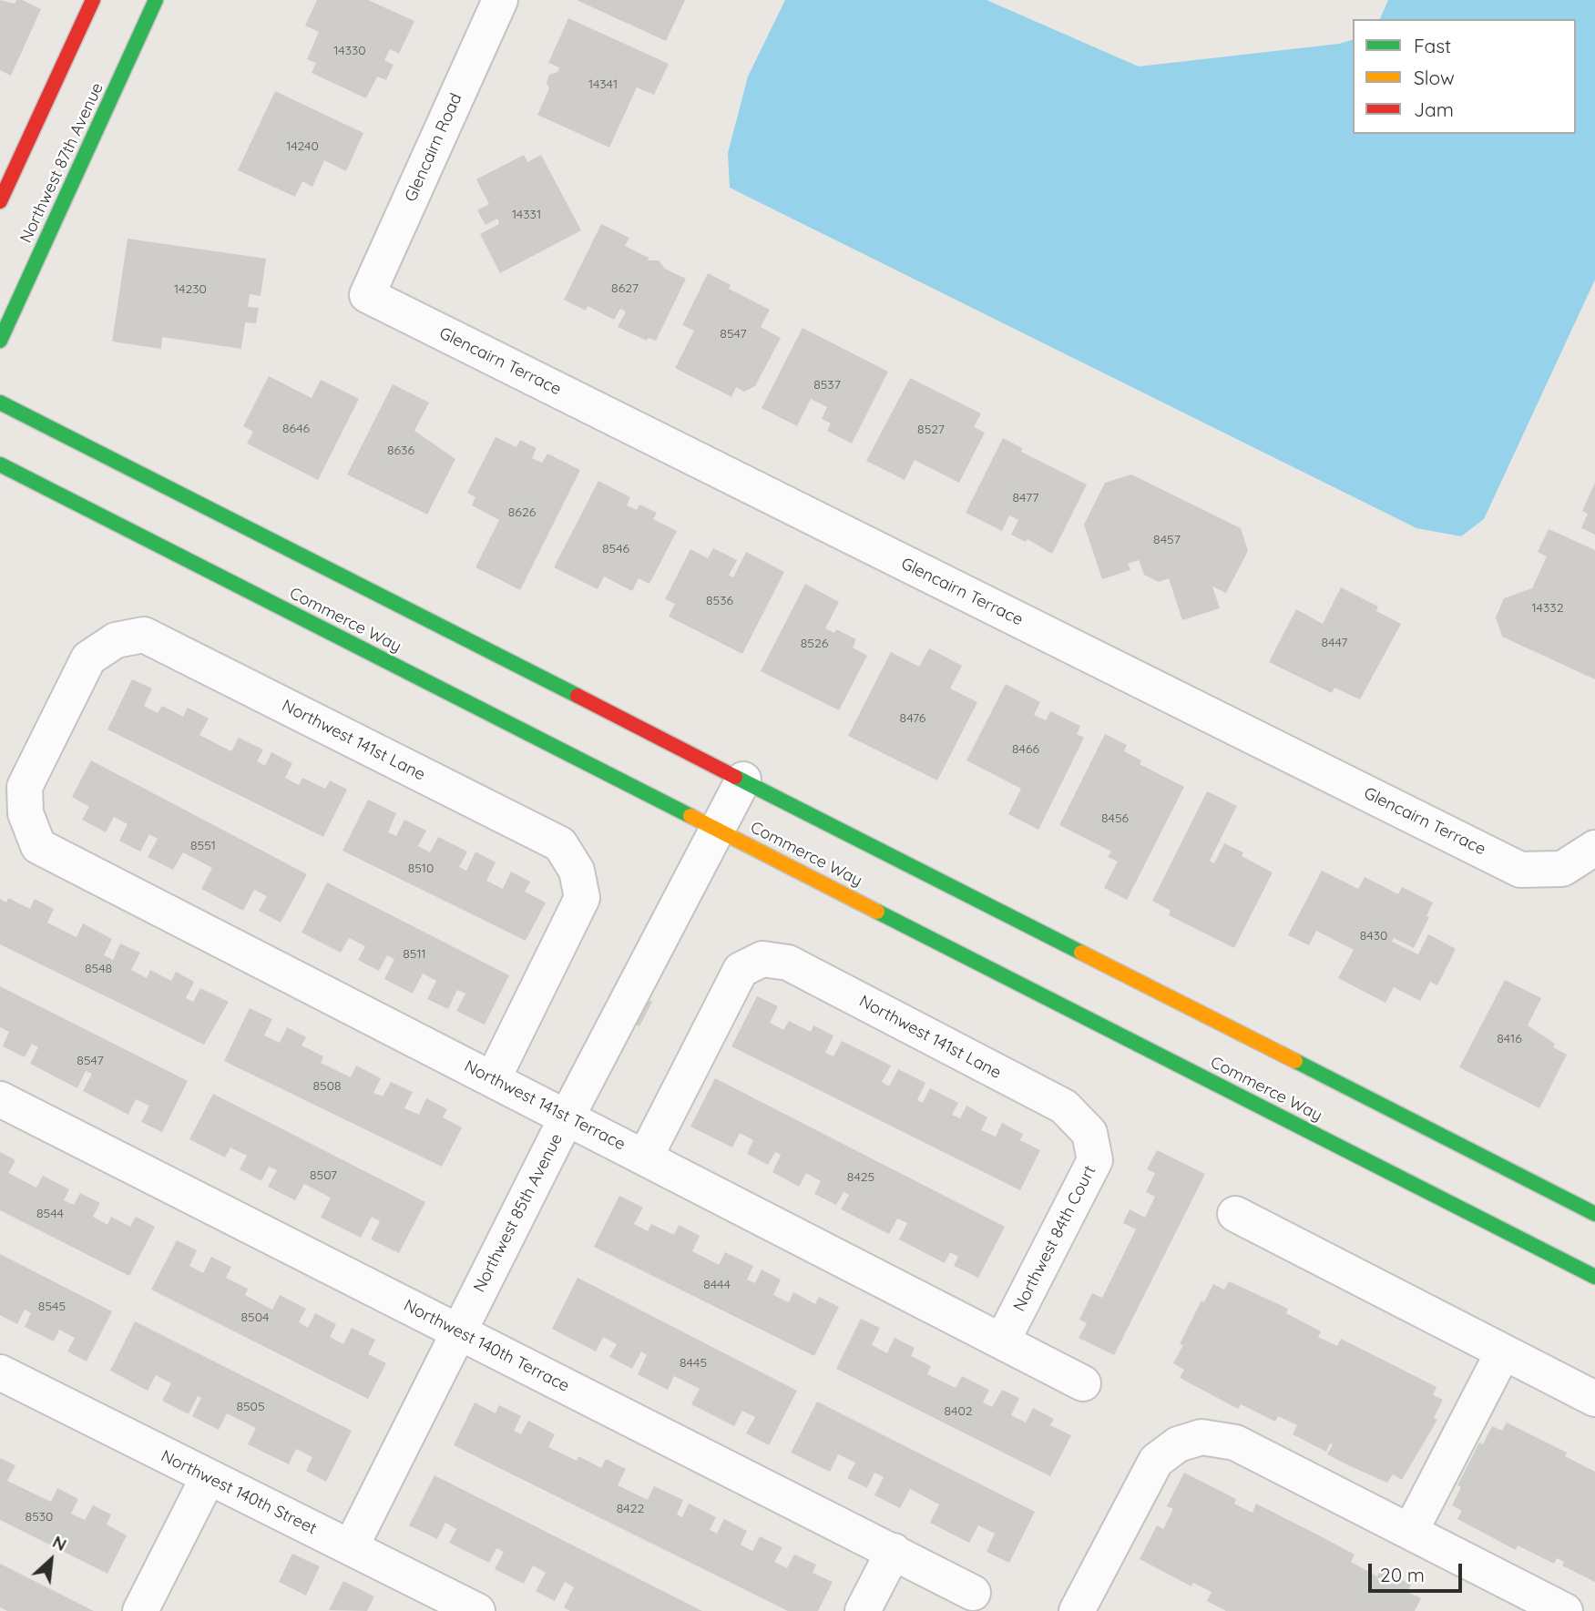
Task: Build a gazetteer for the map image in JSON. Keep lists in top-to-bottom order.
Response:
{
  "streets": {
    "street": [
      "Glencairn Road",
      "Northwest 87th Avenue",
      "Glencairn Terrace",
      "Commerce Way",
      "Northwest 141st Lane",
      "Northwest 141st Terrace",
      "Northwest 85th Avenue",
      "Northwest 84th Court",
      "Northwest 140th Terrace",
      "Northwest 140th Street"
    ]
  },
  "crossings": [
    ["Glencairn Road", "Glencairn Terrace"],
    ["Commerce Way", "Northwest 85th Avenue"],
    ["Northwest 141st Lane", "Northwest 141st Terrace"],
    ["Northwest 141st Lane", "Northwest 84th Court"],
    ["Northwest 141st Terrace", "Northwest 85th Avenue"],
    ["Northwest 141st Terrace", "Northwest 84th Court"],
    ["Northwest 85th Avenue", "Northwest 140th Terrace"],
    ["Northwest 85th Avenue", "Northwest 140th Street"]
  ],
  "house_numbers": [
    "14330",
    "14341",
    "14240",
    "14331",
    "8627",
    "14230",
    "8547",
    "8537",
    "8646",
    "8527",
    "8636",
    "8477",
    "8626",
    "8457",
    "8546",
    "8536",
    "14332",
    "8447",
    "8526",
    "8476",
    "8466",
    "8456",
    "8551",
    "8510",
    "8430",
    "8511",
    "8548",
    "8416",
    "8547",
    "8508",
    "8507",
    "8425",
    "8544",
    "8444",
    "8545",
    "8504",
    "8445",
    "8505",
    "8402",
    "8422",
    "8530"
  ],
  "legend": ["Fast", "Slow", "Jam"],
  "scale_bar": "20 m",
  "north": "top right"
}
